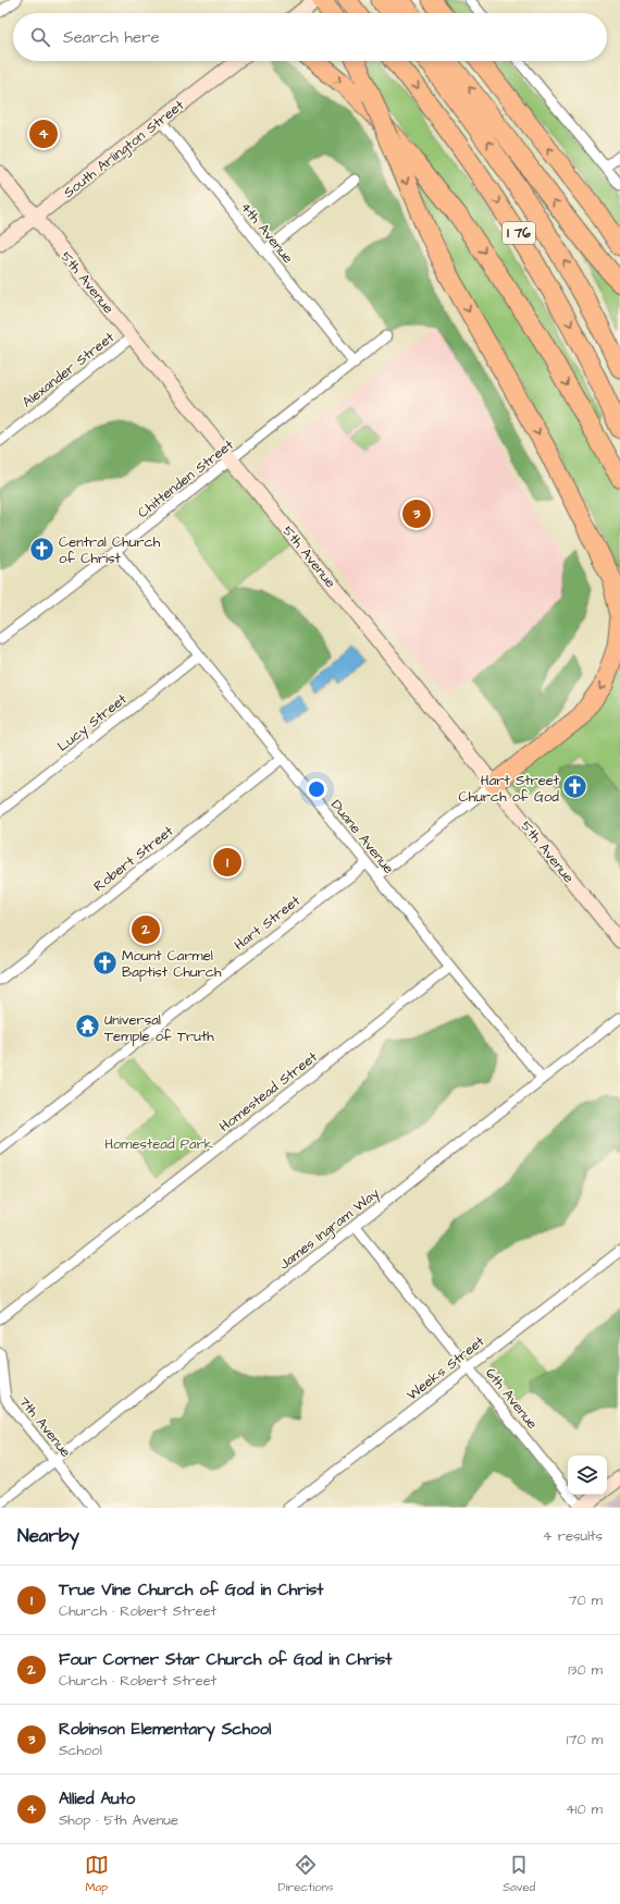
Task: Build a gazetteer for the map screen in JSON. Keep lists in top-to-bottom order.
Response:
{
  "streets": {
    "highway": ["I 76"],
    "street": [
      "South Arlington Street",
      "4th Avenue",
      "5th Avenue",
      "Alexander Street",
      "Chittenden Street",
      "Lucy Street",
      "Duane Avenue",
      "Robert Street",
      "Hart Street",
      "Homestead Street",
      "James Ingram Way",
      "Weeks Street",
      "6th Avenue",
      "7th Avenue"
    ]
  },
  "crossings": [
    ["South Arlington Street", "4th Avenue"],
    ["South Arlington Street", "5th Avenue"],
    ["4th Avenue", "Chittenden Street"],
    ["5th Avenue", "Alexander Street"],
    ["5th Avenue", "Chittenden Street"],
    ["Chittenden Street", "Duane Avenue"],
    ["Lucy Street", "Duane Avenue"],
    ["Duane Avenue", "Robert Street"],
    ["Duane Avenue", "Hart Street"],
    ["Duane Avenue", "Homestead Street"],
    ["Duane Avenue", "James Ingram Way"],
    ["James Ingram Way", "6th Avenue"],
    ["James Ingram Way", "7th Avenue"],
    ["Weeks Street", "6th Avenue"]
  ],
  "parks": ["Homestead Park"],
  "places": {
    "church": ["Central Church of Christ", "Hart Street Church of God", "Mount Carmel Baptist Church"],
    "temple": ["Universal Temple of Truth"]
  },
  "page": {
    "search": "Search here",
    "pins": [
      "4",
      "3",
      "1",
      "2"
    ],
    "heading": ["Nearby", "4 results"],
    "list": [
      {
        "mark": "1",
        "name": "True Vine Church of God in Christ",
        "note": "Church · Robert Street",
        "value": "70 m"
      },
      {
        "mark": "2",
        "name": "Four Corner Star Church of God in Christ",
        "note": "Church · Robert Street",
        "value": "130 m"
      },
      {
        "mark": "3",
        "name": "Robinson Elementary School",
        "note": "School",
        "value": "170 m"
      },
      {
        "mark": "4",
        "name": "Allied Auto",
        "note": "Shop · 5th Avenue",
        "value": "410 m"
      }
    ],
    "nav": ["Map", "Directions", "Saved"]
  }
}
